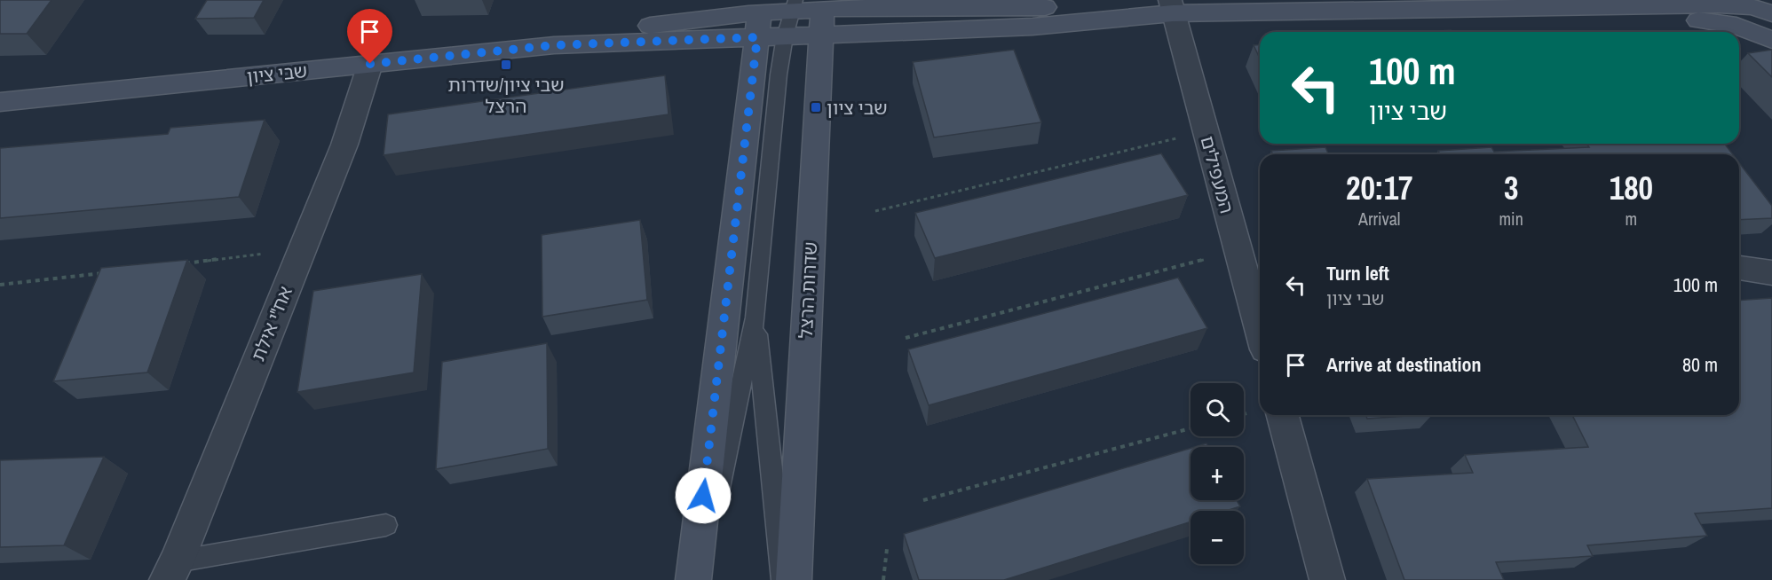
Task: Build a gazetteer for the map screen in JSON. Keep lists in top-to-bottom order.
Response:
{
  "streets": {
    "street": [
      "שבי ציון",
      "המעפילים",
      "שדרות הרצל",
      "אח\"י אילת"
    ]
  },
  "crossings": [
    ["שבי ציון", "המעפילים"],
    ["שבי ציון", "שדרות הרצל"],
    ["שבי ציון", "אח\"י אילת"]
  ],
  "places": {
    "transit": ["שבי ציון/שדרות הרצל", "שבי ציון"]
  },
  "page": {
    "turn": ["100 m", "שבי ציון"],
    "eta": [
      "20:17",
      "Arrival",
      "3",
      "min",
      "180",
      "m"
    ],
    "list": [
      {
        "name": "Turn left",
        "note": "שבי ציון",
        "value": "100 m"
      },
      {
        "name": "Arrive at destination",
        "value": "80 m"
      }
    ],
    "map_buttons": ["+", "−"]
  }
}
